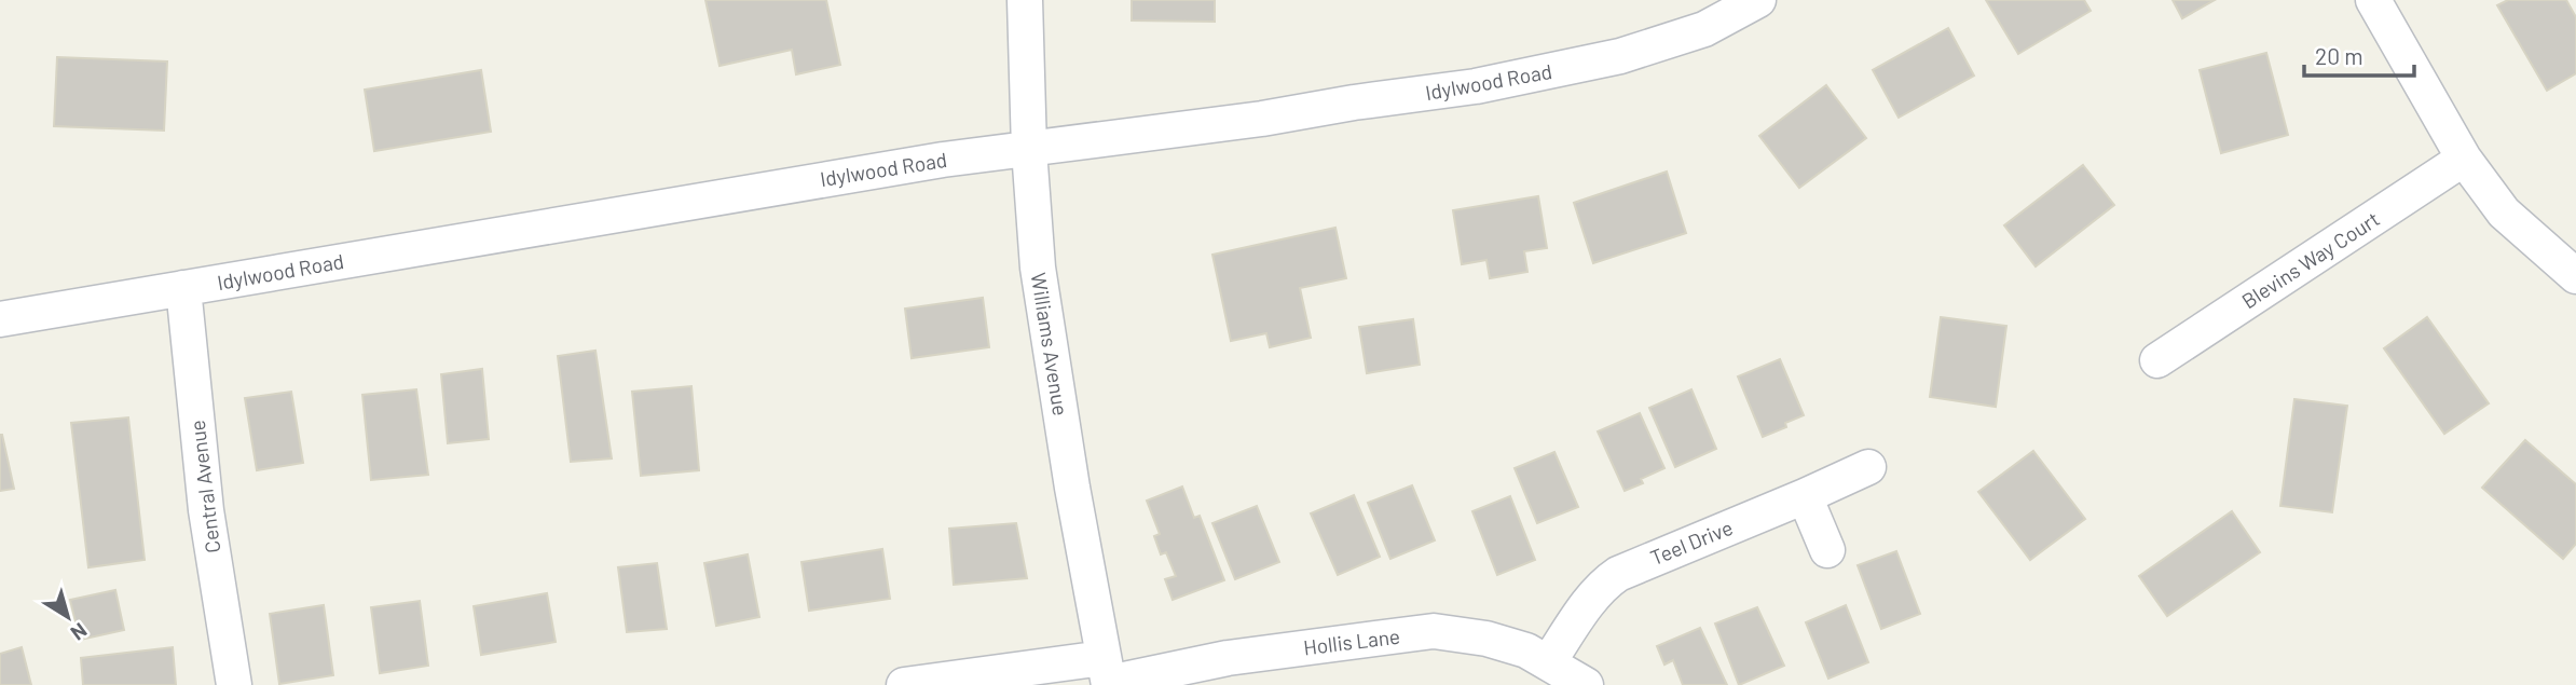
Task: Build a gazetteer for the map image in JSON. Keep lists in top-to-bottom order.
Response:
{
  "streets": {
    "street": [
      "Idylwood Road",
      "Blevins Way Court",
      "Williams Avenue",
      "Central Avenue",
      "Teel Drive",
      "Hollis Lane"
    ]
  },
  "crossings": [
    ["Idylwood Road", "Williams Avenue"],
    ["Idylwood Road", "Central Avenue"],
    ["Williams Avenue", "Hollis Lane"],
    ["Teel Drive", "Hollis Lane"]
  ],
  "scale_bar": "20 m",
  "north": "bottom right"
}
